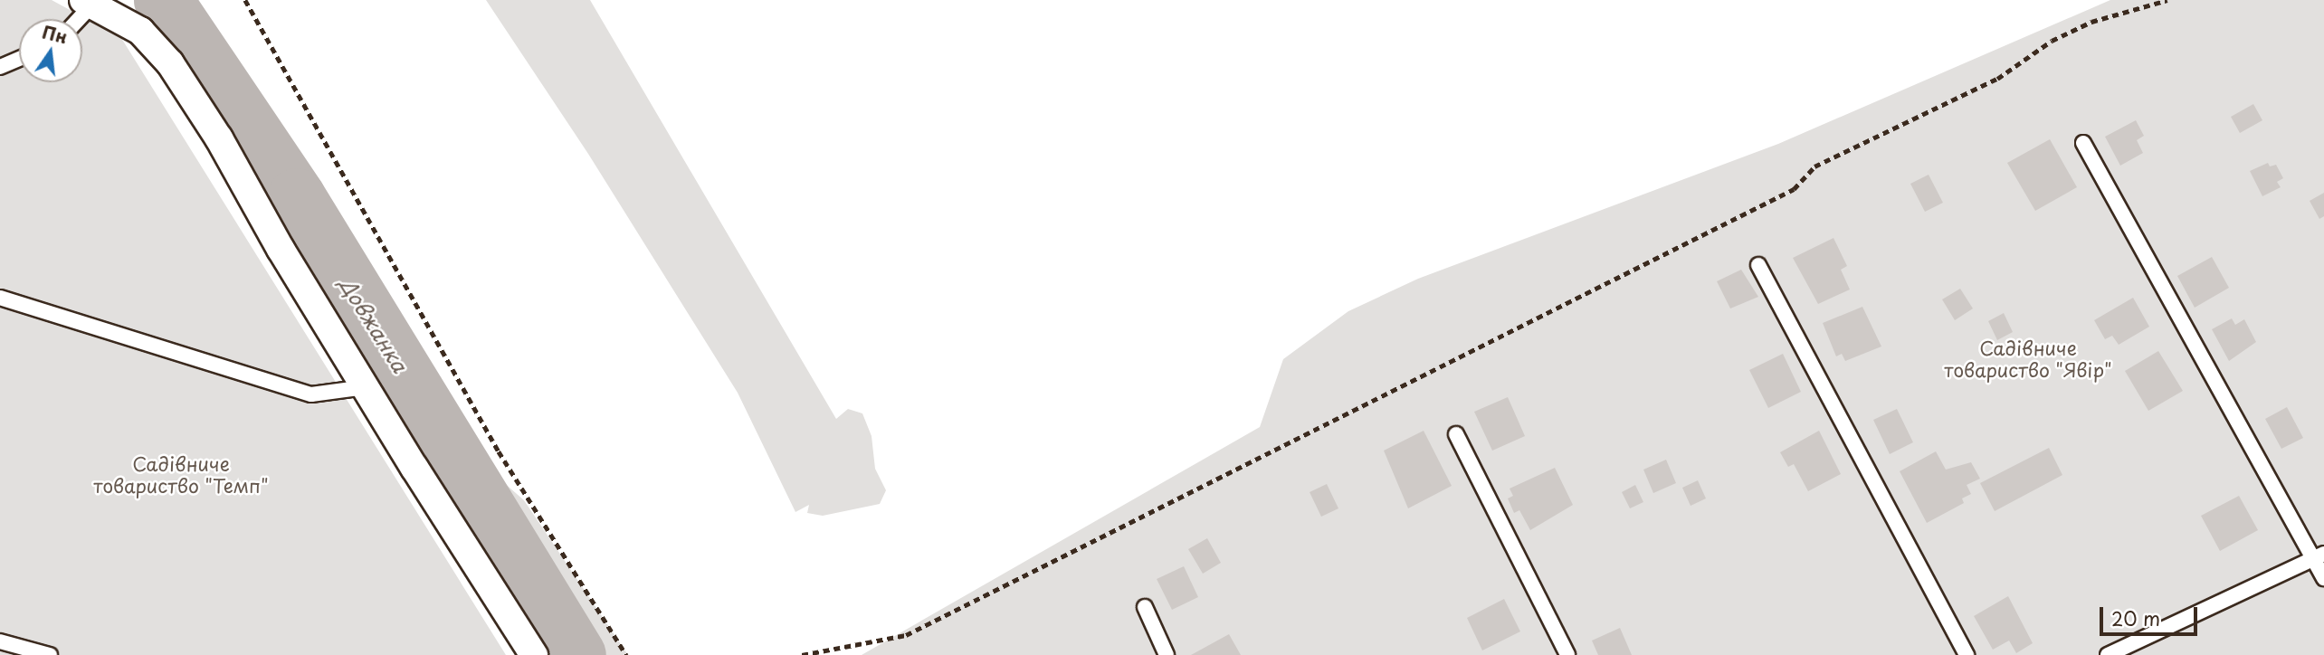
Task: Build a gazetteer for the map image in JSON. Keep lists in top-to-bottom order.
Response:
{
  "water": ["Довжанка"],
  "parks": ["Садівниче товариство \"Явір\"", "Садівниче товариство \"Темп\""],
  "scale_bar": "20 m",
  "north": "top"
}
